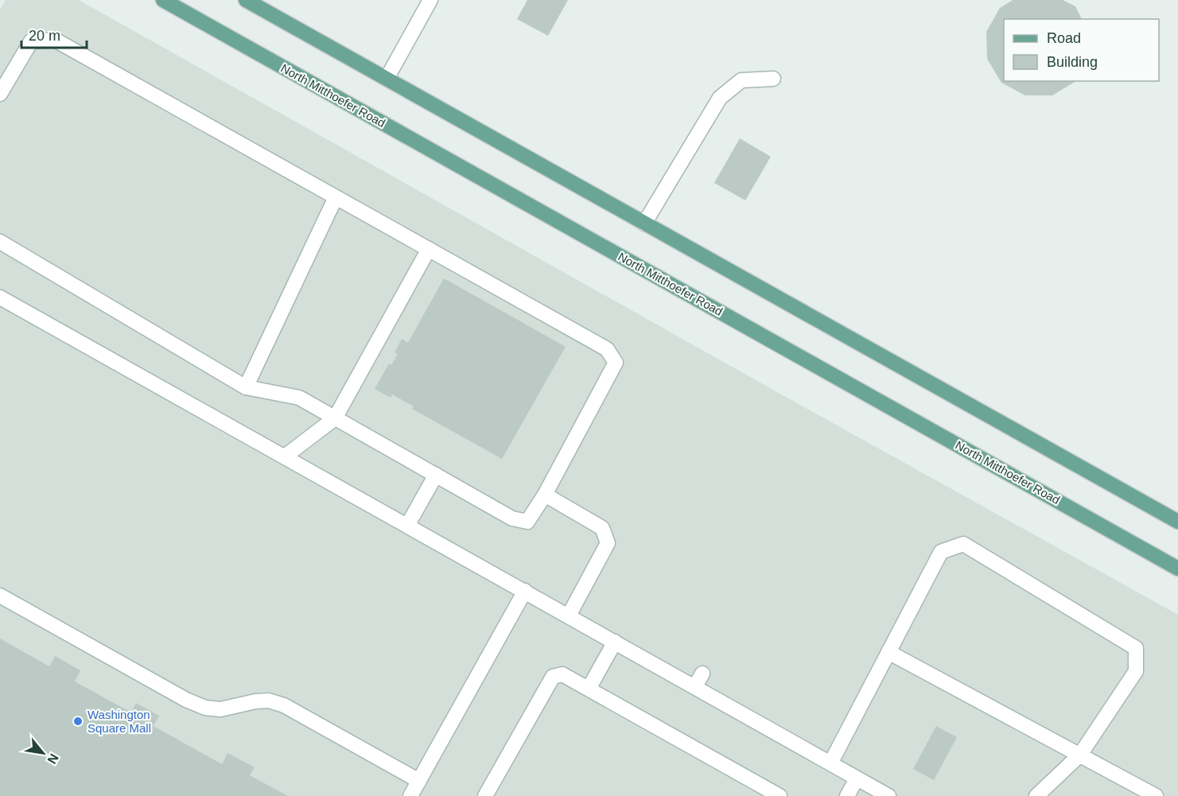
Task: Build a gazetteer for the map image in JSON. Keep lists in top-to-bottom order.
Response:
{
  "streets": {
    "main road": ["North Mitthoefer Road"]
  },
  "places": ["Washington Square Mall"],
  "legend": ["Road", "Building"],
  "scale_bar": "20 m",
  "north": "bottom right"
}
